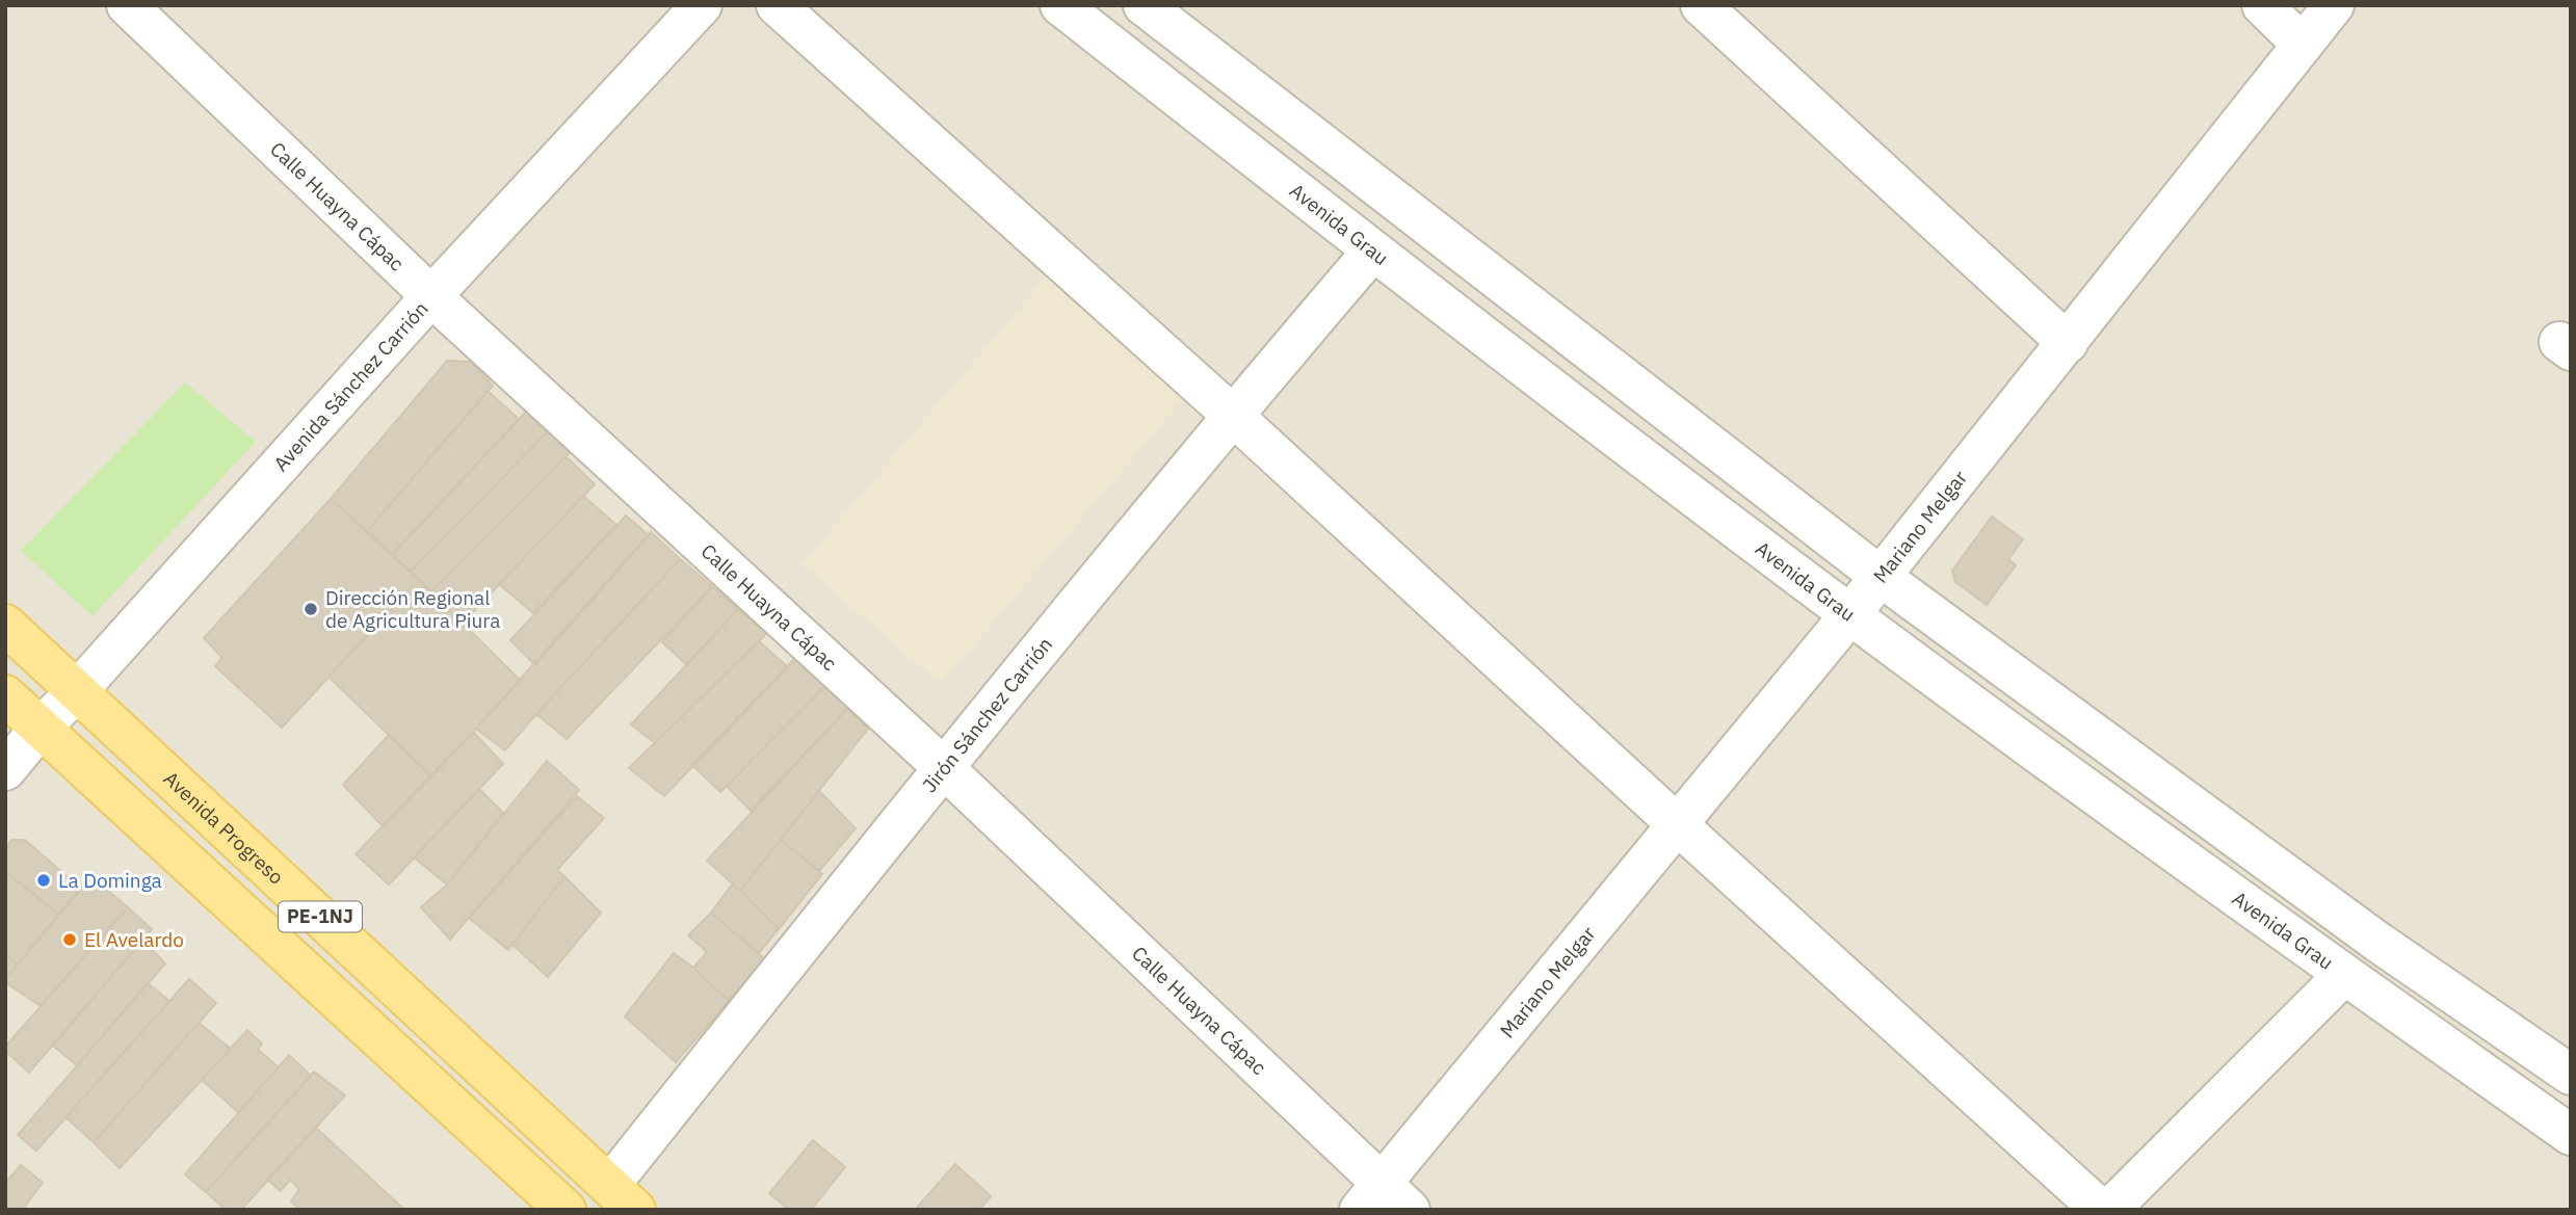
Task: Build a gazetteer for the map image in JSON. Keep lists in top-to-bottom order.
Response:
{
  "streets": {
    "main road": ["Avenida Progreso", "PE-1NJ"],
    "street": [
      "Calle Huayna Cápac",
      "Avenida Grau",
      "Avenida Sánchez Carrión",
      "Mariano Melgar",
      "Jirón Sánchez Carrión"
    ]
  },
  "crossings": [
    ["Calle Huayna Cápac", "Avenida Sánchez Carrión"],
    ["Calle Huayna Cápac", "Mariano Melgar"],
    ["Calle Huayna Cápac", "Jirón Sánchez Carrión"],
    ["Avenida Grau", "Mariano Melgar"],
    ["Avenida Grau", "Jirón Sánchez Carrión"],
    ["Avenida Sánchez Carrión", "Avenida Progreso"],
    ["Avenida Sánchez Carrión", "PE-1NJ"],
    ["Jirón Sánchez Carrión", "Avenida Progreso"]
  ],
  "places": ["Dirección Regional de Agricultura Piura", "La Dominga", "El Avelardo"]
}
